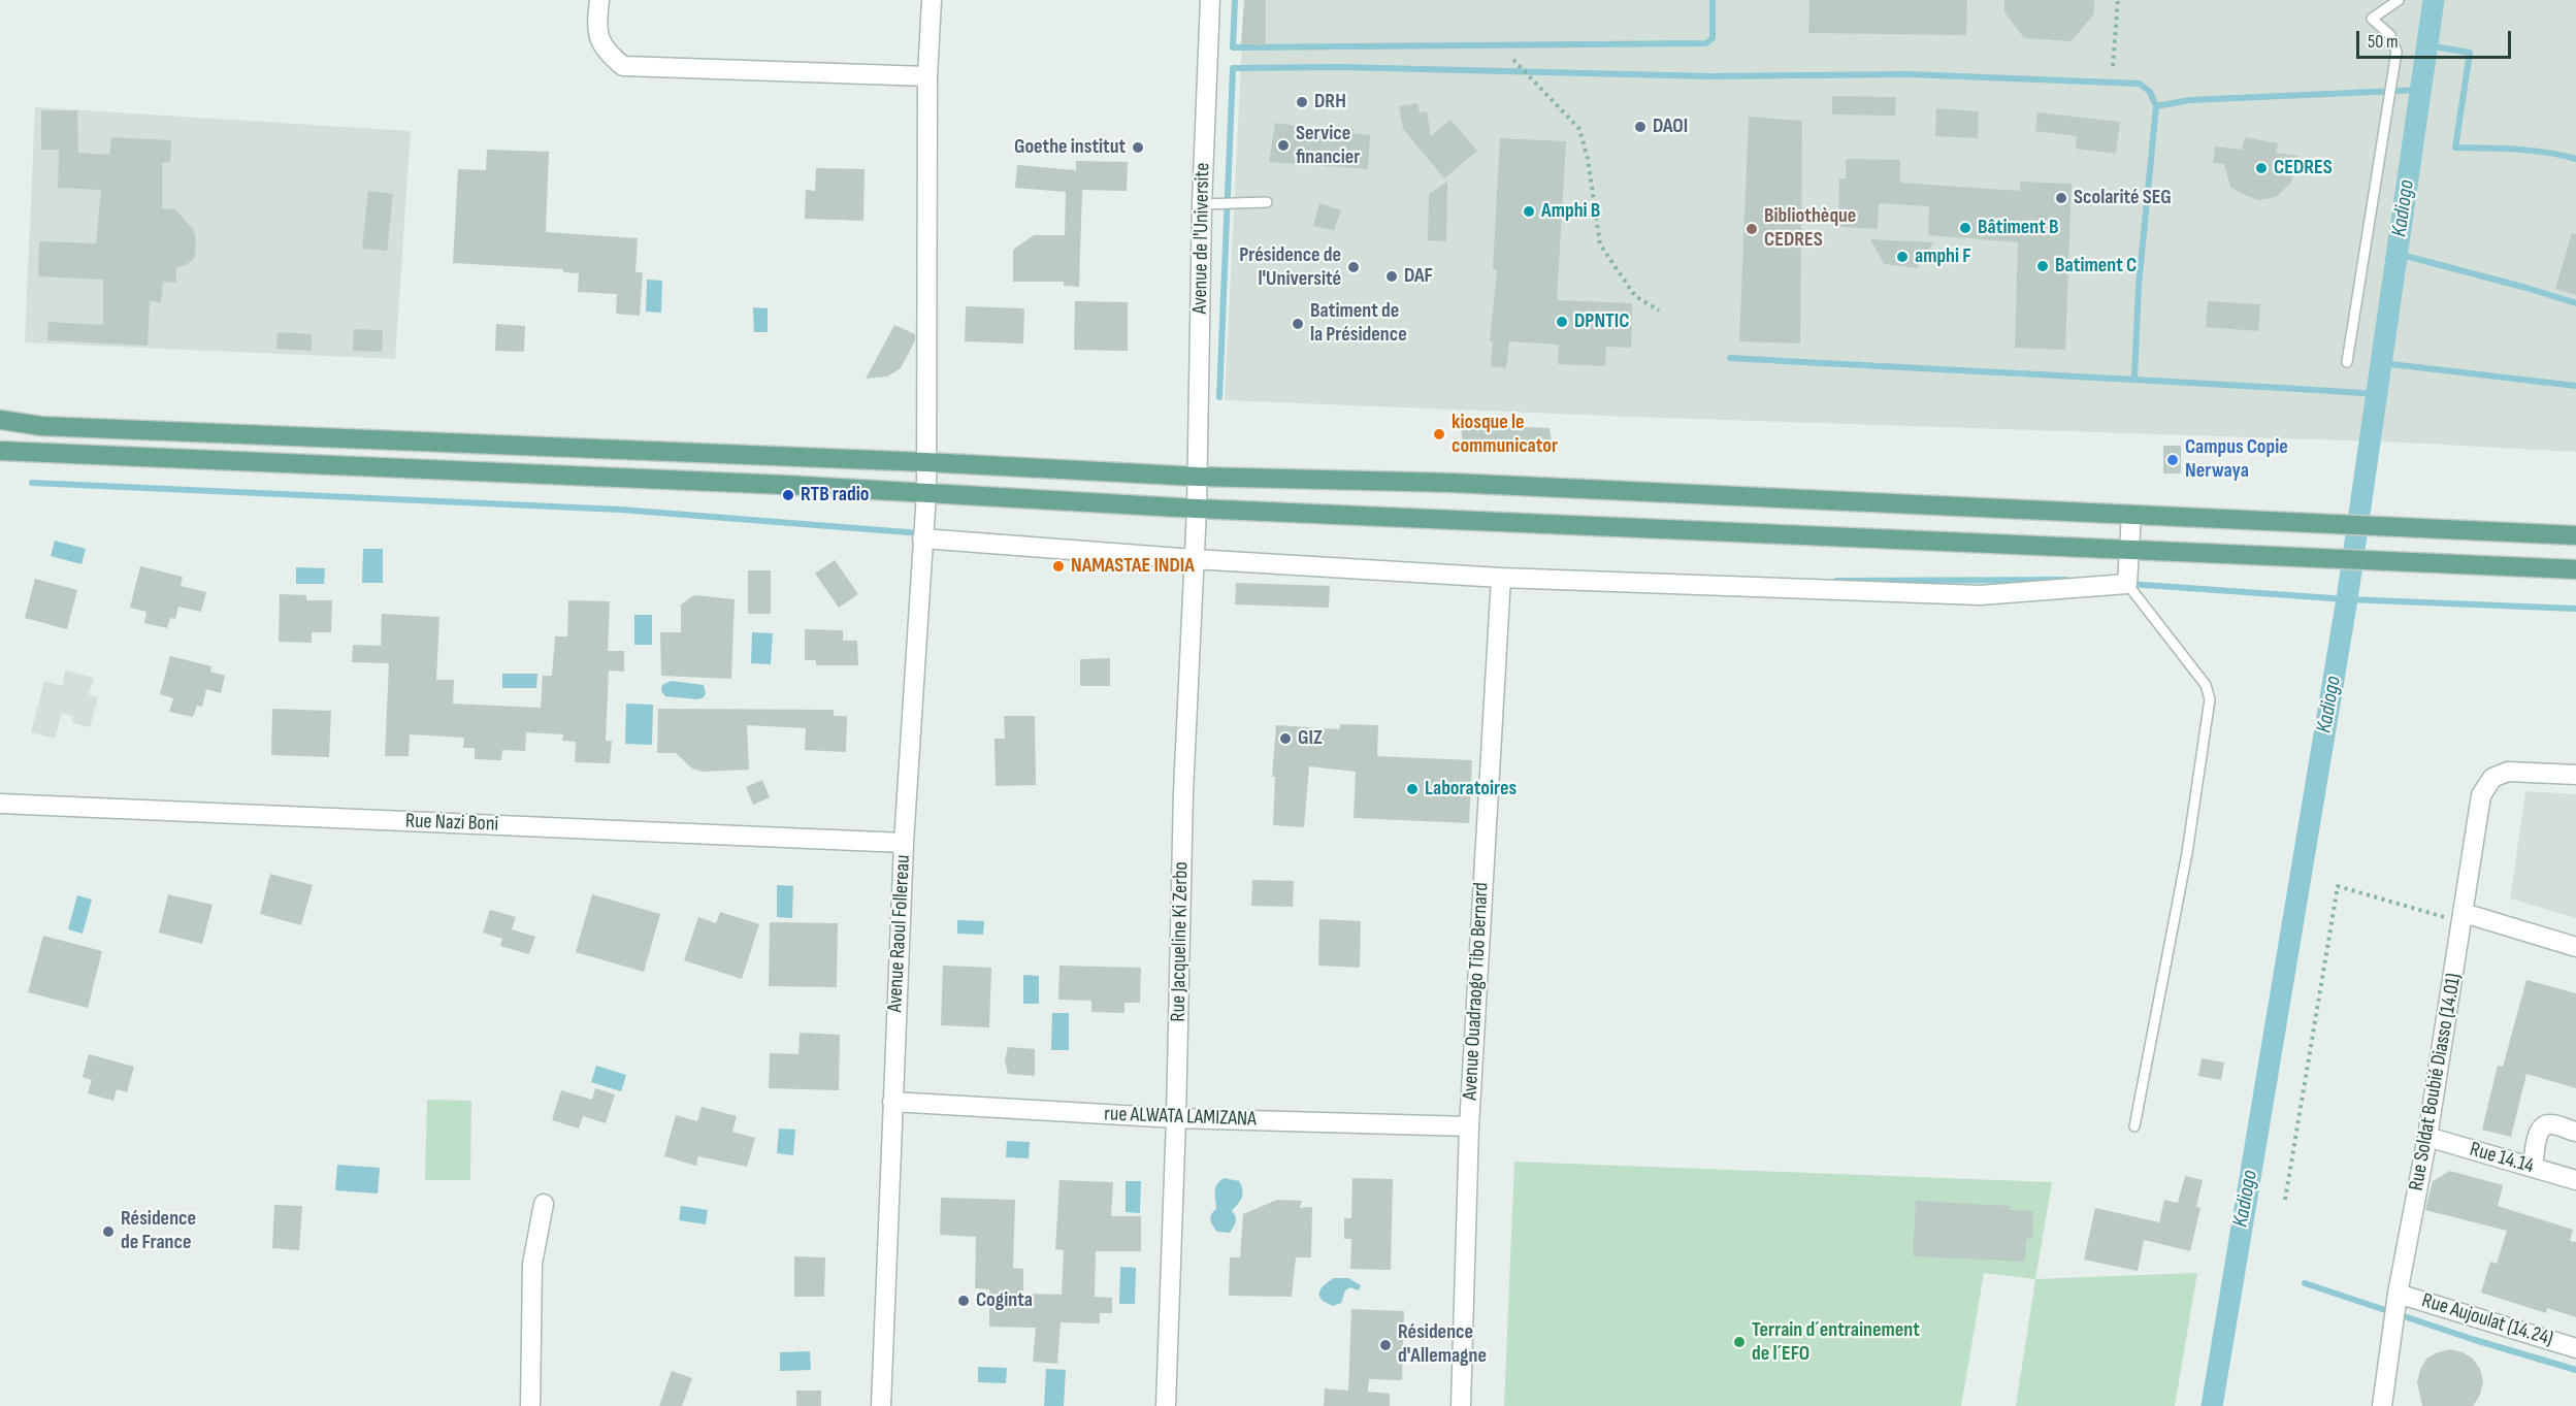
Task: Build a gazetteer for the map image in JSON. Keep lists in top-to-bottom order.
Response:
{
  "streets": {
    "street": [
      "Avenue de l'Universite",
      "Rue Nazi Boni",
      "Avenue Raoul Follereau",
      "Rue Jacqueline Ki Zerbo",
      "Avenue Ouadraogo Tibo Bernard",
      "Rue Soldat Boubié Diasso (14.01)",
      "rue ALWATA LAMIZANA",
      "Rue 14.14",
      "Rue Aujoulat (14.24)"
    ]
  },
  "crossings": [
    ["Avenue de l'Universite", "Rue Jacqueline Ki Zerbo"],
    ["Rue Nazi Boni", "Avenue Raoul Follereau"],
    ["Avenue Raoul Follereau", "rue ALWATA LAMIZANA"],
    ["Rue Jacqueline Ki Zerbo", "rue ALWATA LAMIZANA"],
    ["Avenue Ouadraogo Tibo Bernard", "rue ALWATA LAMIZANA"],
    ["Rue Soldat Boubié Diasso (14.01)", "Rue 14.14"],
    ["Rue Soldat Boubié Diasso (14.01)", "Rue Aujoulat (14.24)"]
  ],
  "water": ["Kadiogo"],
  "places": [
    "DRH",
    "DAOI",
    "Service financier",
    "Goethe institut",
    "CEDRES",
    "Scolarité SEG",
    "Amphi B",
    "Bâtiment B",
    "Bibliothèque CEDRES",
    "amphi F",
    "Batiment C",
    "Présidence de l'Université",
    "DAF",
    "DPNTIC",
    "Batiment de la Présidence",
    "kiosque le communicator",
    "Campus Copie Nerwaya",
    "RTB radio",
    "NAMASTAE INDIA",
    "GIZ",
    "Laboratoires",
    "Résidence de France",
    "Coginta",
    "Terrain d´entrainement de l´EFO",
    "Résidence d'Allemagne"
  ],
  "scale_bar": "50 m"
}
